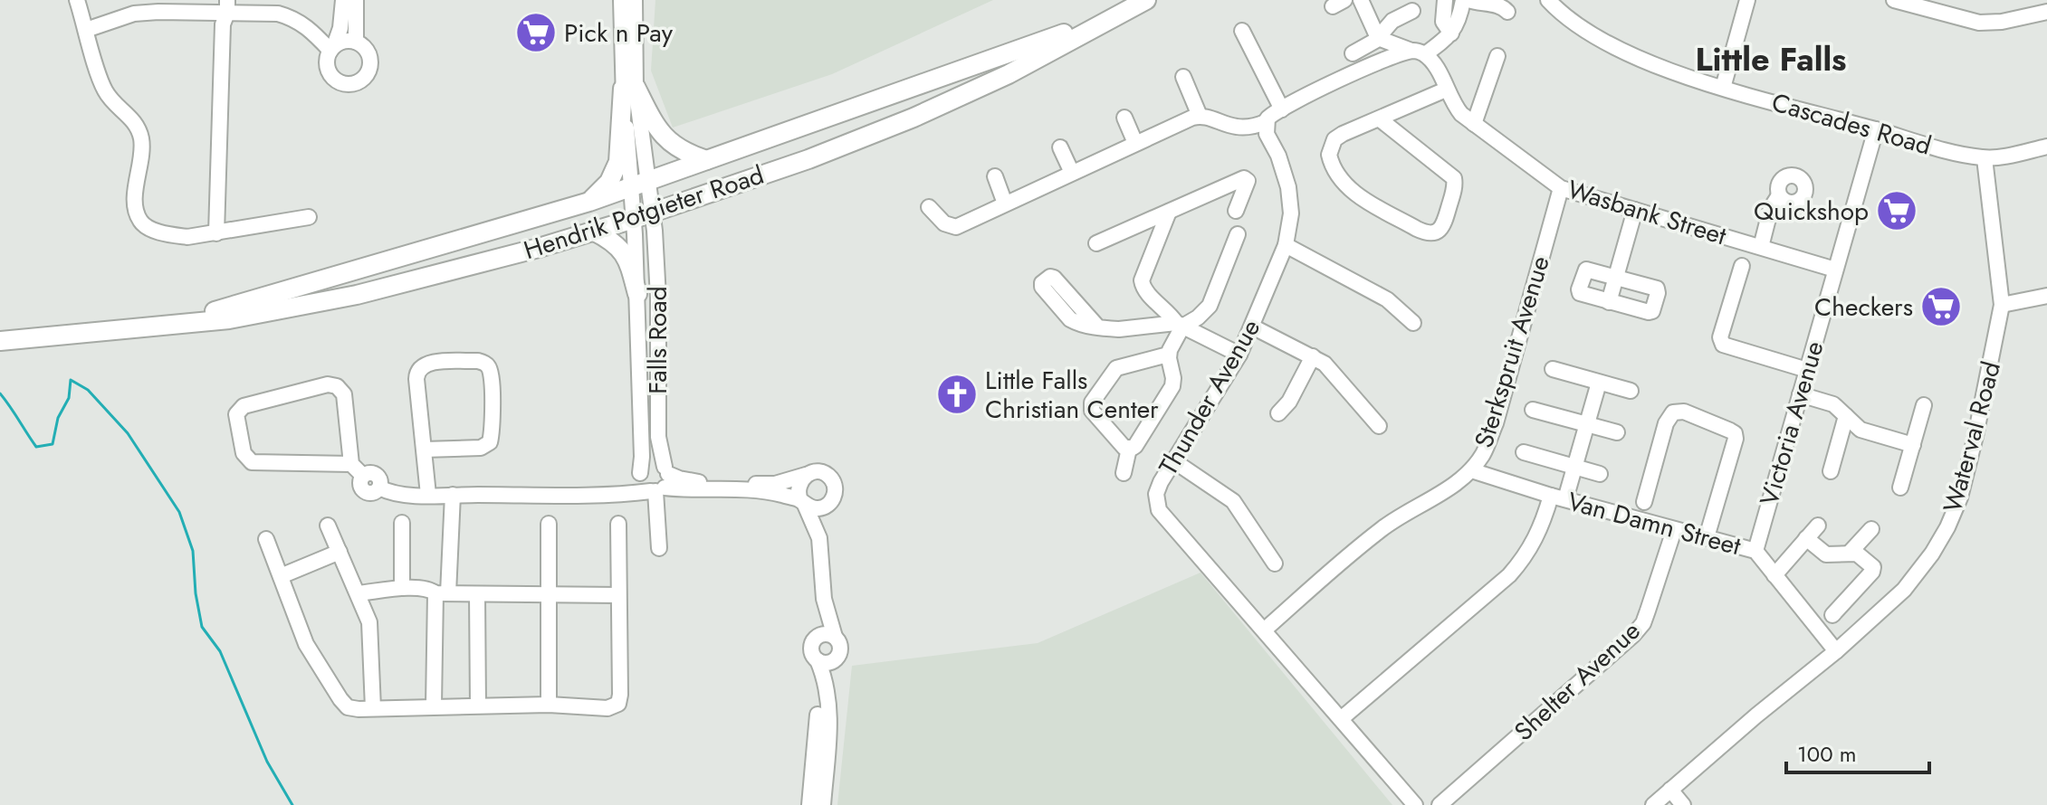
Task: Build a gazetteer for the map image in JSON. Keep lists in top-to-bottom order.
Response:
{
  "streets": {
    "main road": ["Hendrik Potgieter Road"],
    "street": [
      "Cascades Road",
      "Wasbank Street",
      "Falls Road",
      "Sterkspruit Avenue",
      "Thunder Avenue",
      "Victoria Avenue",
      "Waterval Road",
      "Van Damn Street",
      "Shelter Avenue"
    ]
  },
  "crossings": [
    ["Cascades Road", "Victoria Avenue"],
    ["Cascades Road", "Waterval Road"],
    ["Hendrik Potgieter Road", "Falls Road"],
    ["Wasbank Street", "Sterkspruit Avenue"],
    ["Wasbank Street", "Victoria Avenue"],
    ["Sterkspruit Avenue", "Thunder Avenue"],
    ["Sterkspruit Avenue", "Van Damn Street"],
    ["Victoria Avenue", "Van Damn Street"],
    ["Waterval Road", "Van Damn Street"],
    ["Van Damn Street", "Shelter Avenue"]
  ],
  "districts": ["Little Falls"],
  "places": {
    "supermarket": ["Pick n Pay", "Quickshop", "Checkers"],
    "church": ["Little Falls Christian Center"]
  },
  "scale_bar": "100 m"
}
